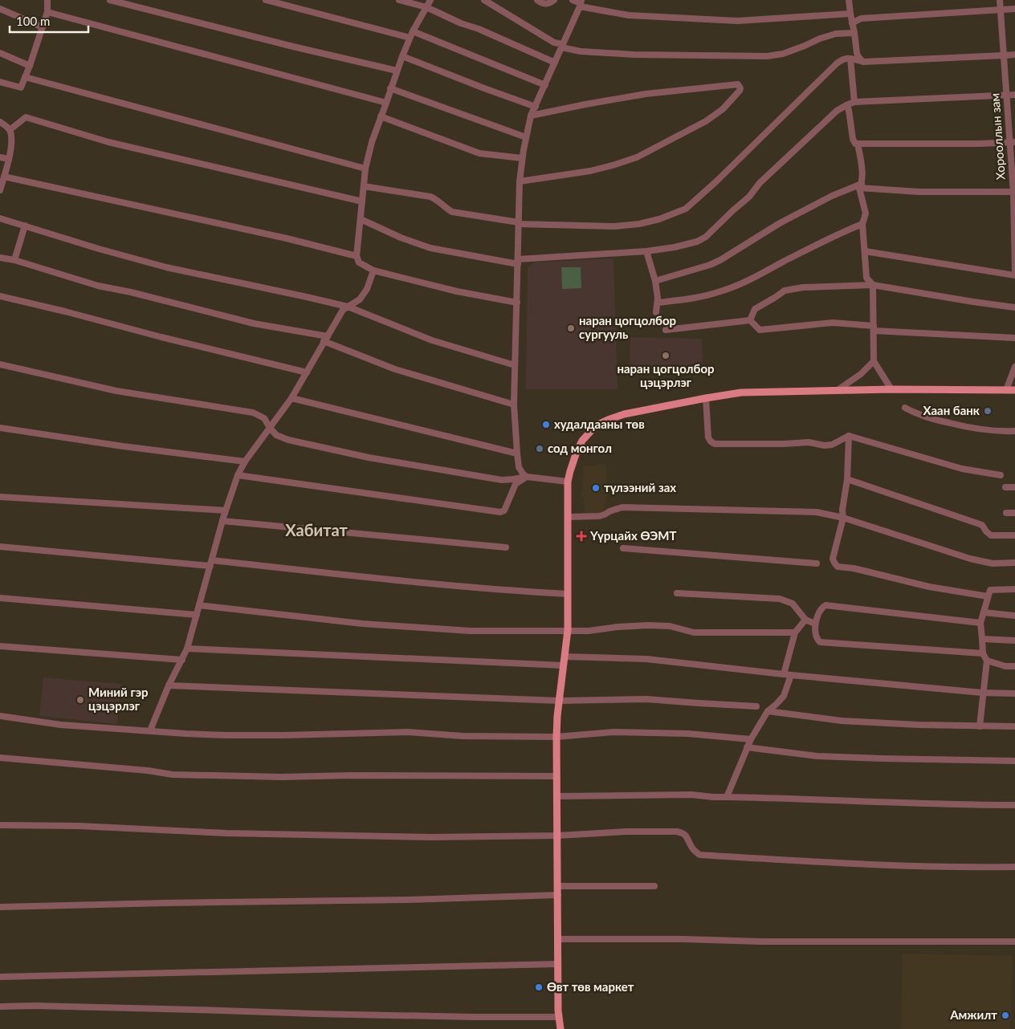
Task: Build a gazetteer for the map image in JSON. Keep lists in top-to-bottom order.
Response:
{
  "streets": {
    "street": ["Хорооллын зам"]
  },
  "districts": ["Хабитат"],
  "places": {
    "other": [
      "наран цогцолбор сургууль",
      "наран цогцолбор цэцэрлэг",
      "Хаан банк",
      "худалдааны төв",
      "сод монгол",
      "түлээний зах",
      "Миний гэр цэцэрлэг",
      "Өвт төв маркет",
      "Амжилт"
    ],
    "health": ["Үүрцайх ӨЭМТ"]
  },
  "scale_bar": "100 m"
}
